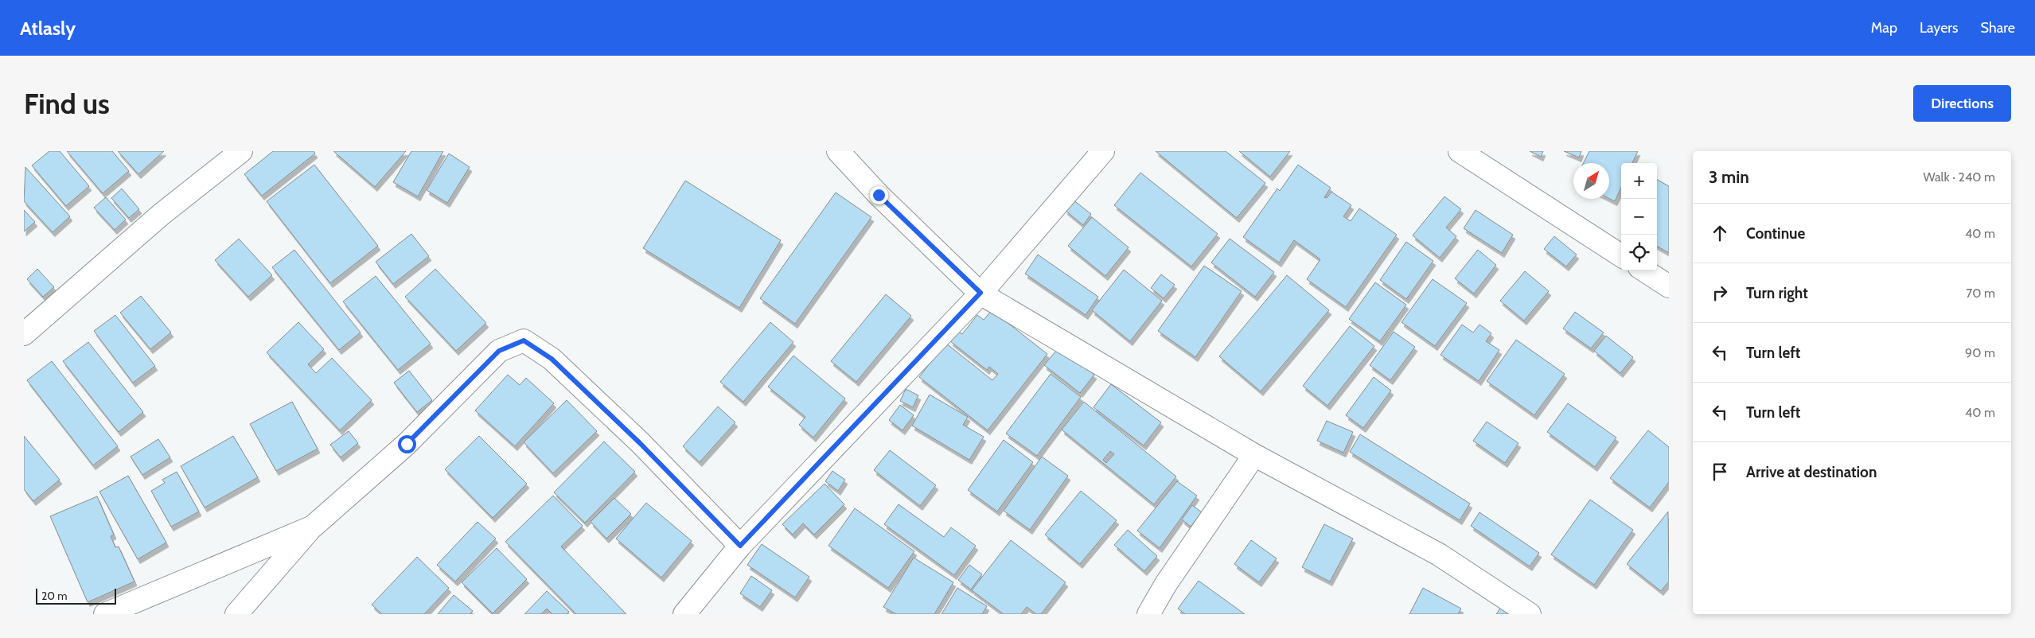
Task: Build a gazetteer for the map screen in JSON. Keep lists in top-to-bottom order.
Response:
{
  "scale_bar": "20 m",
  "north": "top right",
  "page": {
    "header": "Atlasly",
    "nav": ["Map", "Layers", "Share"],
    "buttons": "Directions",
    "title": "Find us",
    "heading": ["3 min", "Walk · 240 m"],
    "map_buttons": ["+", "−"],
    "list": [
      ["Continue", "40 m"],
      ["Turn right", "70 m"],
      ["Turn left", "90 m"],
      ["Turn left", "40 m"],
      "Arrive at destination"
    ],
    "scale": "20 m"
  }
}
